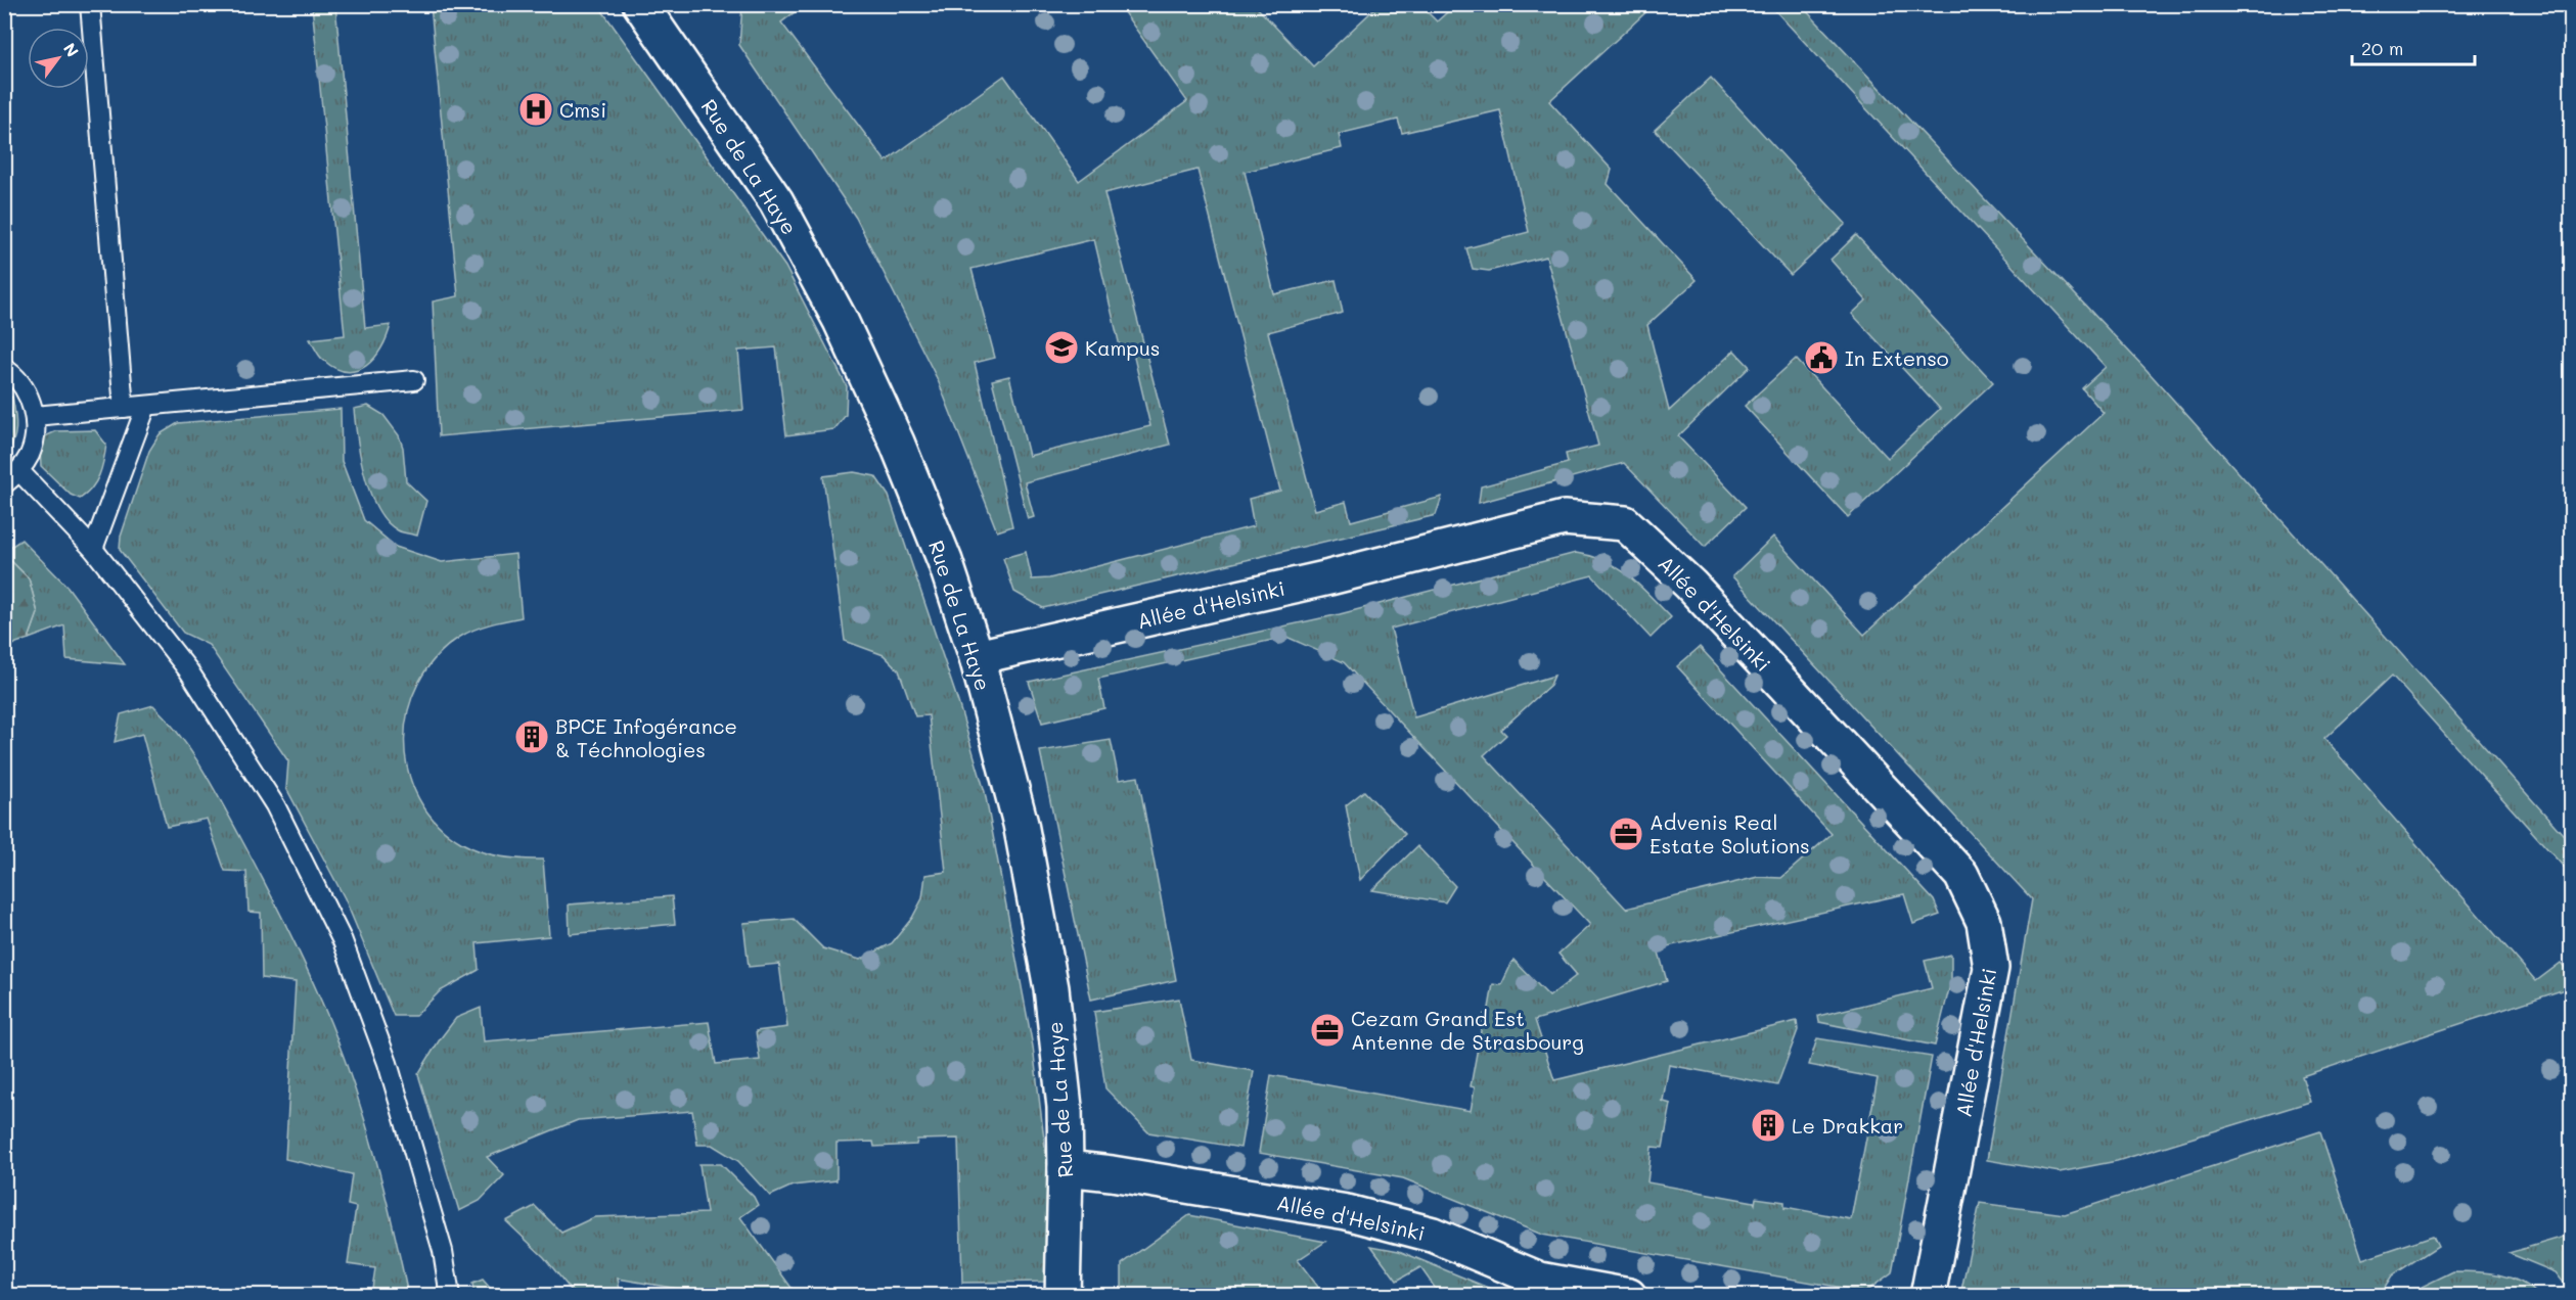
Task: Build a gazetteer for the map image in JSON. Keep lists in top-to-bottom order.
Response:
{
  "streets": {
    "street": ["Rue de La Haye", "Allée d'Helsinki"]
  },
  "crossings": [
    ["Rue de La Haye", "Allée d'Helsinki"]
  ],
  "places": {
    "hospital": ["Cmsi"],
    "school or university": ["Kampus"],
    "public building": ["In Extenso"],
    "building": ["BPCE Infogérance & Téchnologies", "Le Drakkar"],
    "office": ["Advenis Real Estate Solutions", "Cezam Grand Est Antenne de Strasbourg"]
  },
  "scale_bar": "20 m",
  "north": "top right"
}
